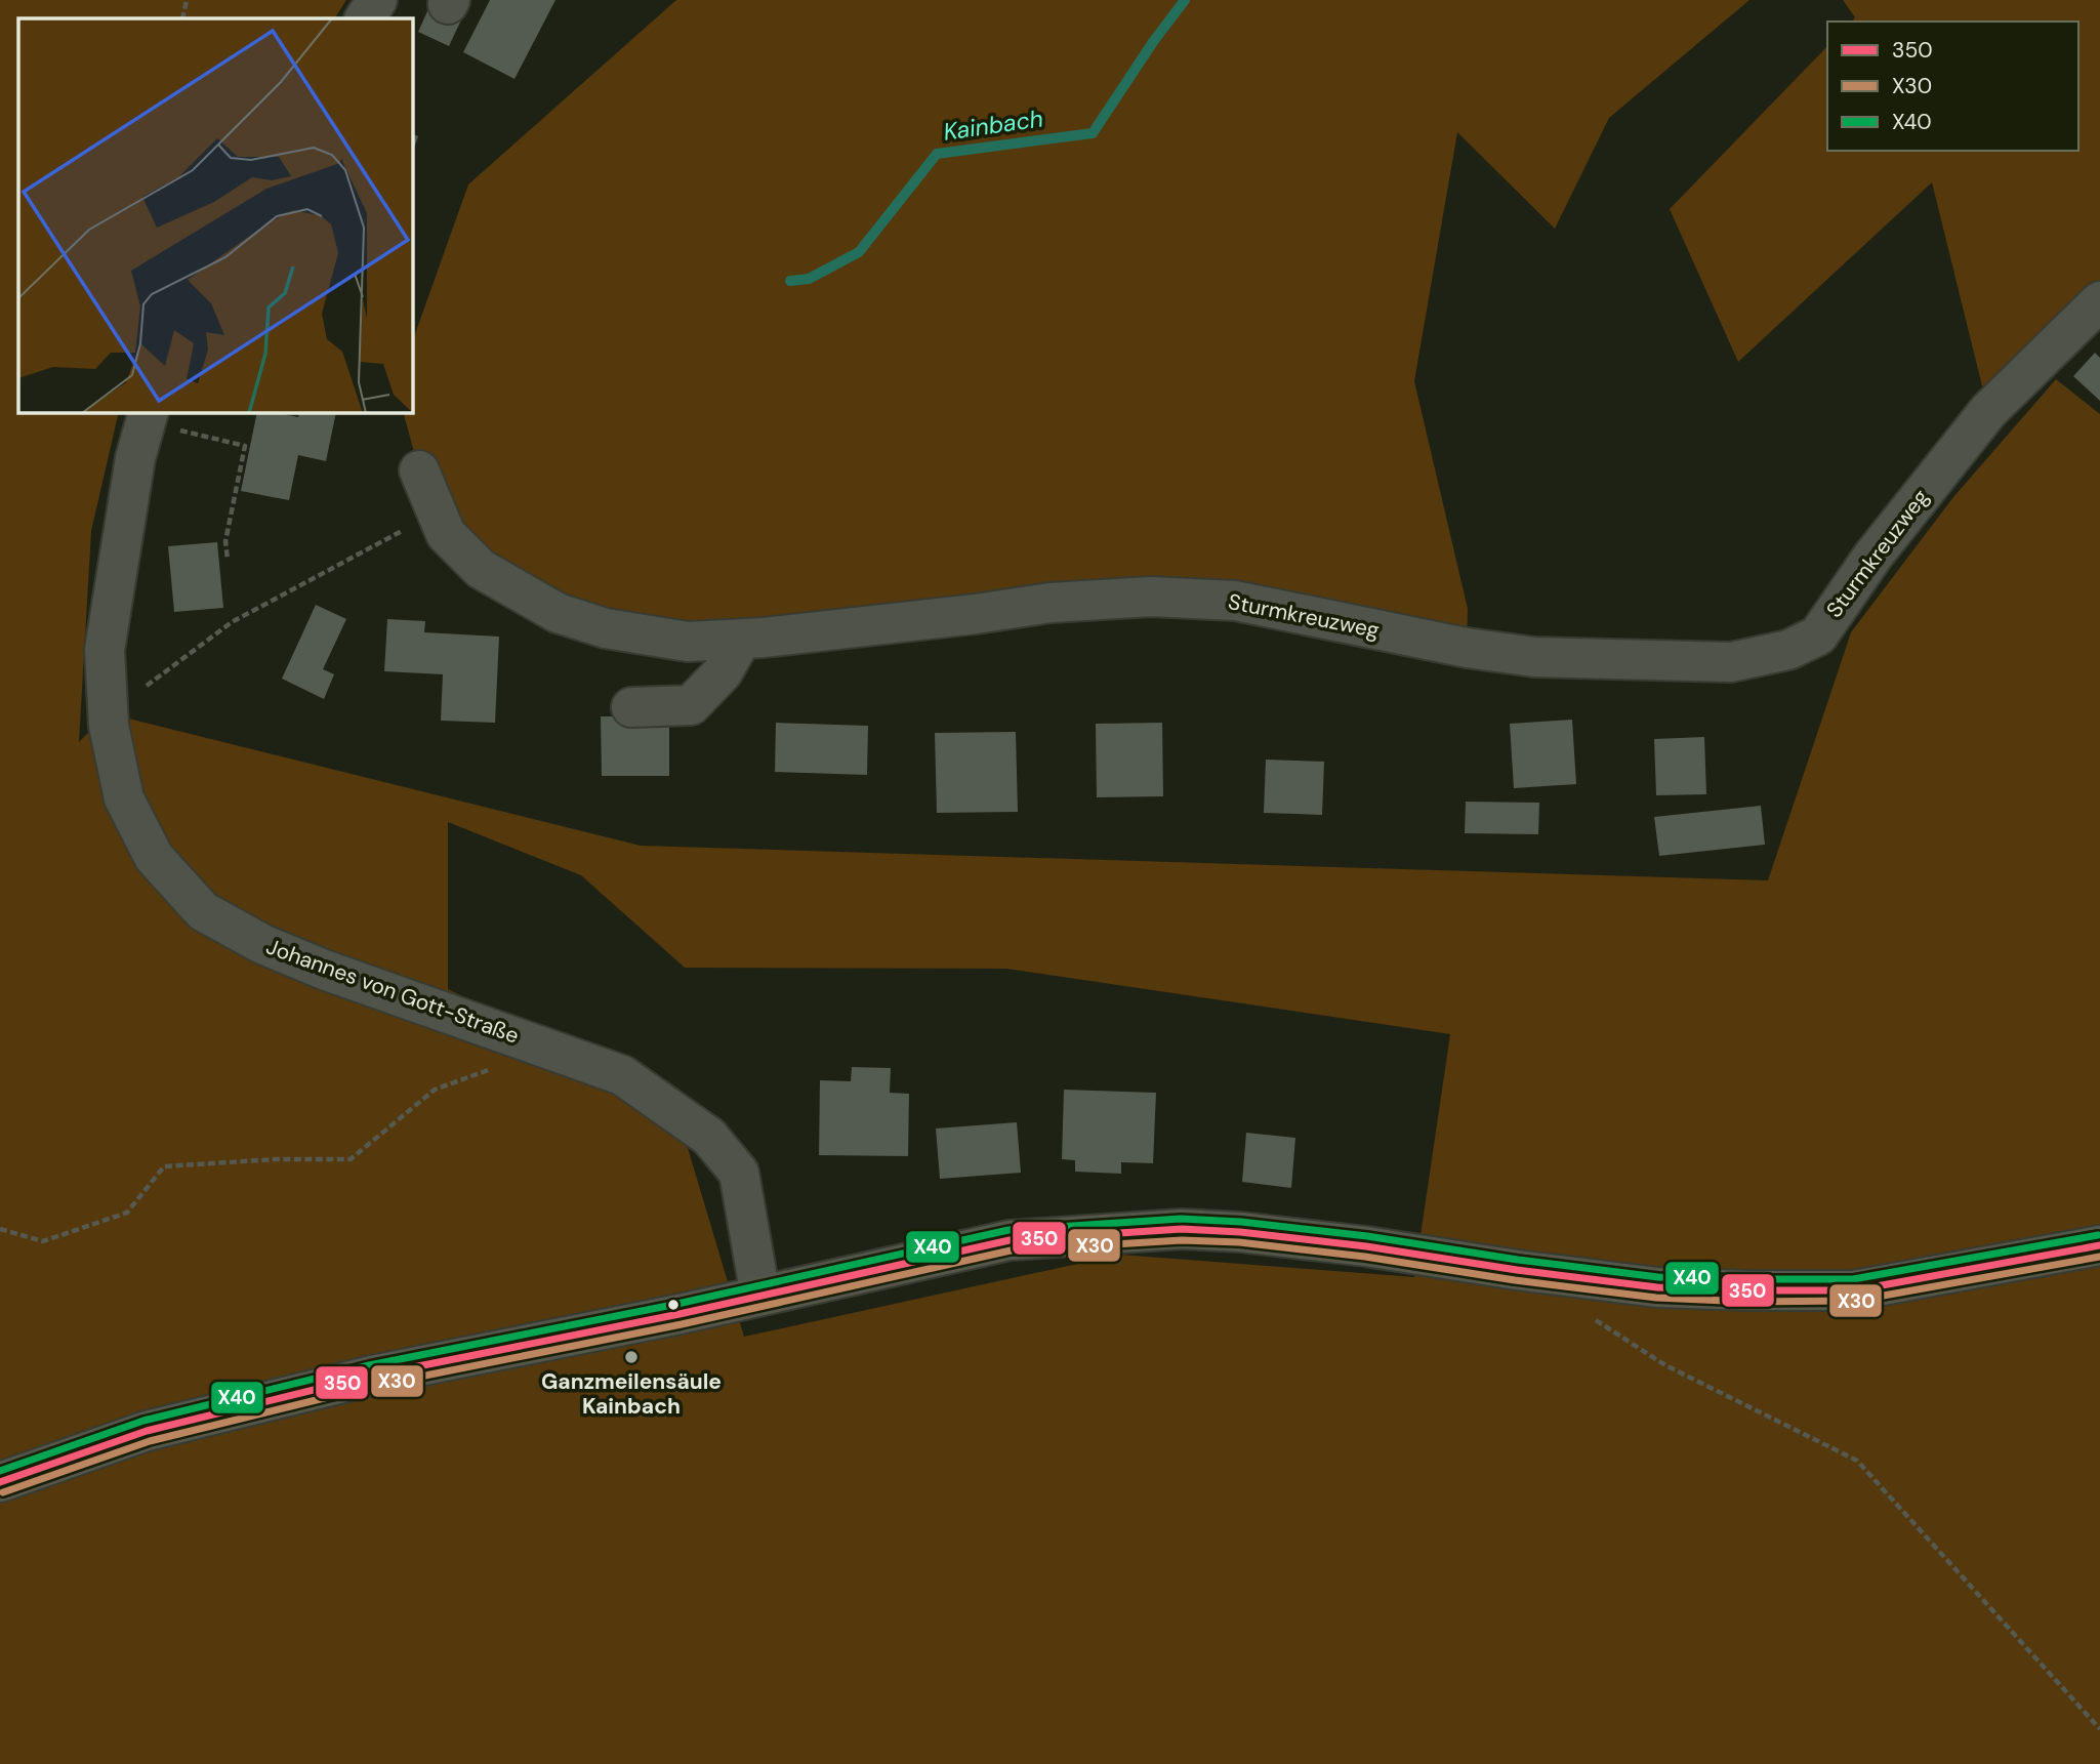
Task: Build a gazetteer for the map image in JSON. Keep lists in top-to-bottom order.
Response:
{
  "streets": {
    "street": ["Sturmkreuzweg", "Johannes von Gott-Straße"]
  },
  "water": ["Kainbach"],
  "places": ["Ganzmeilensäule Kainbach"],
  "lines": ["transit line X40", "transit line 350", "transit line X30"],
  "legend": ["350", "X30", "X40"]
}
